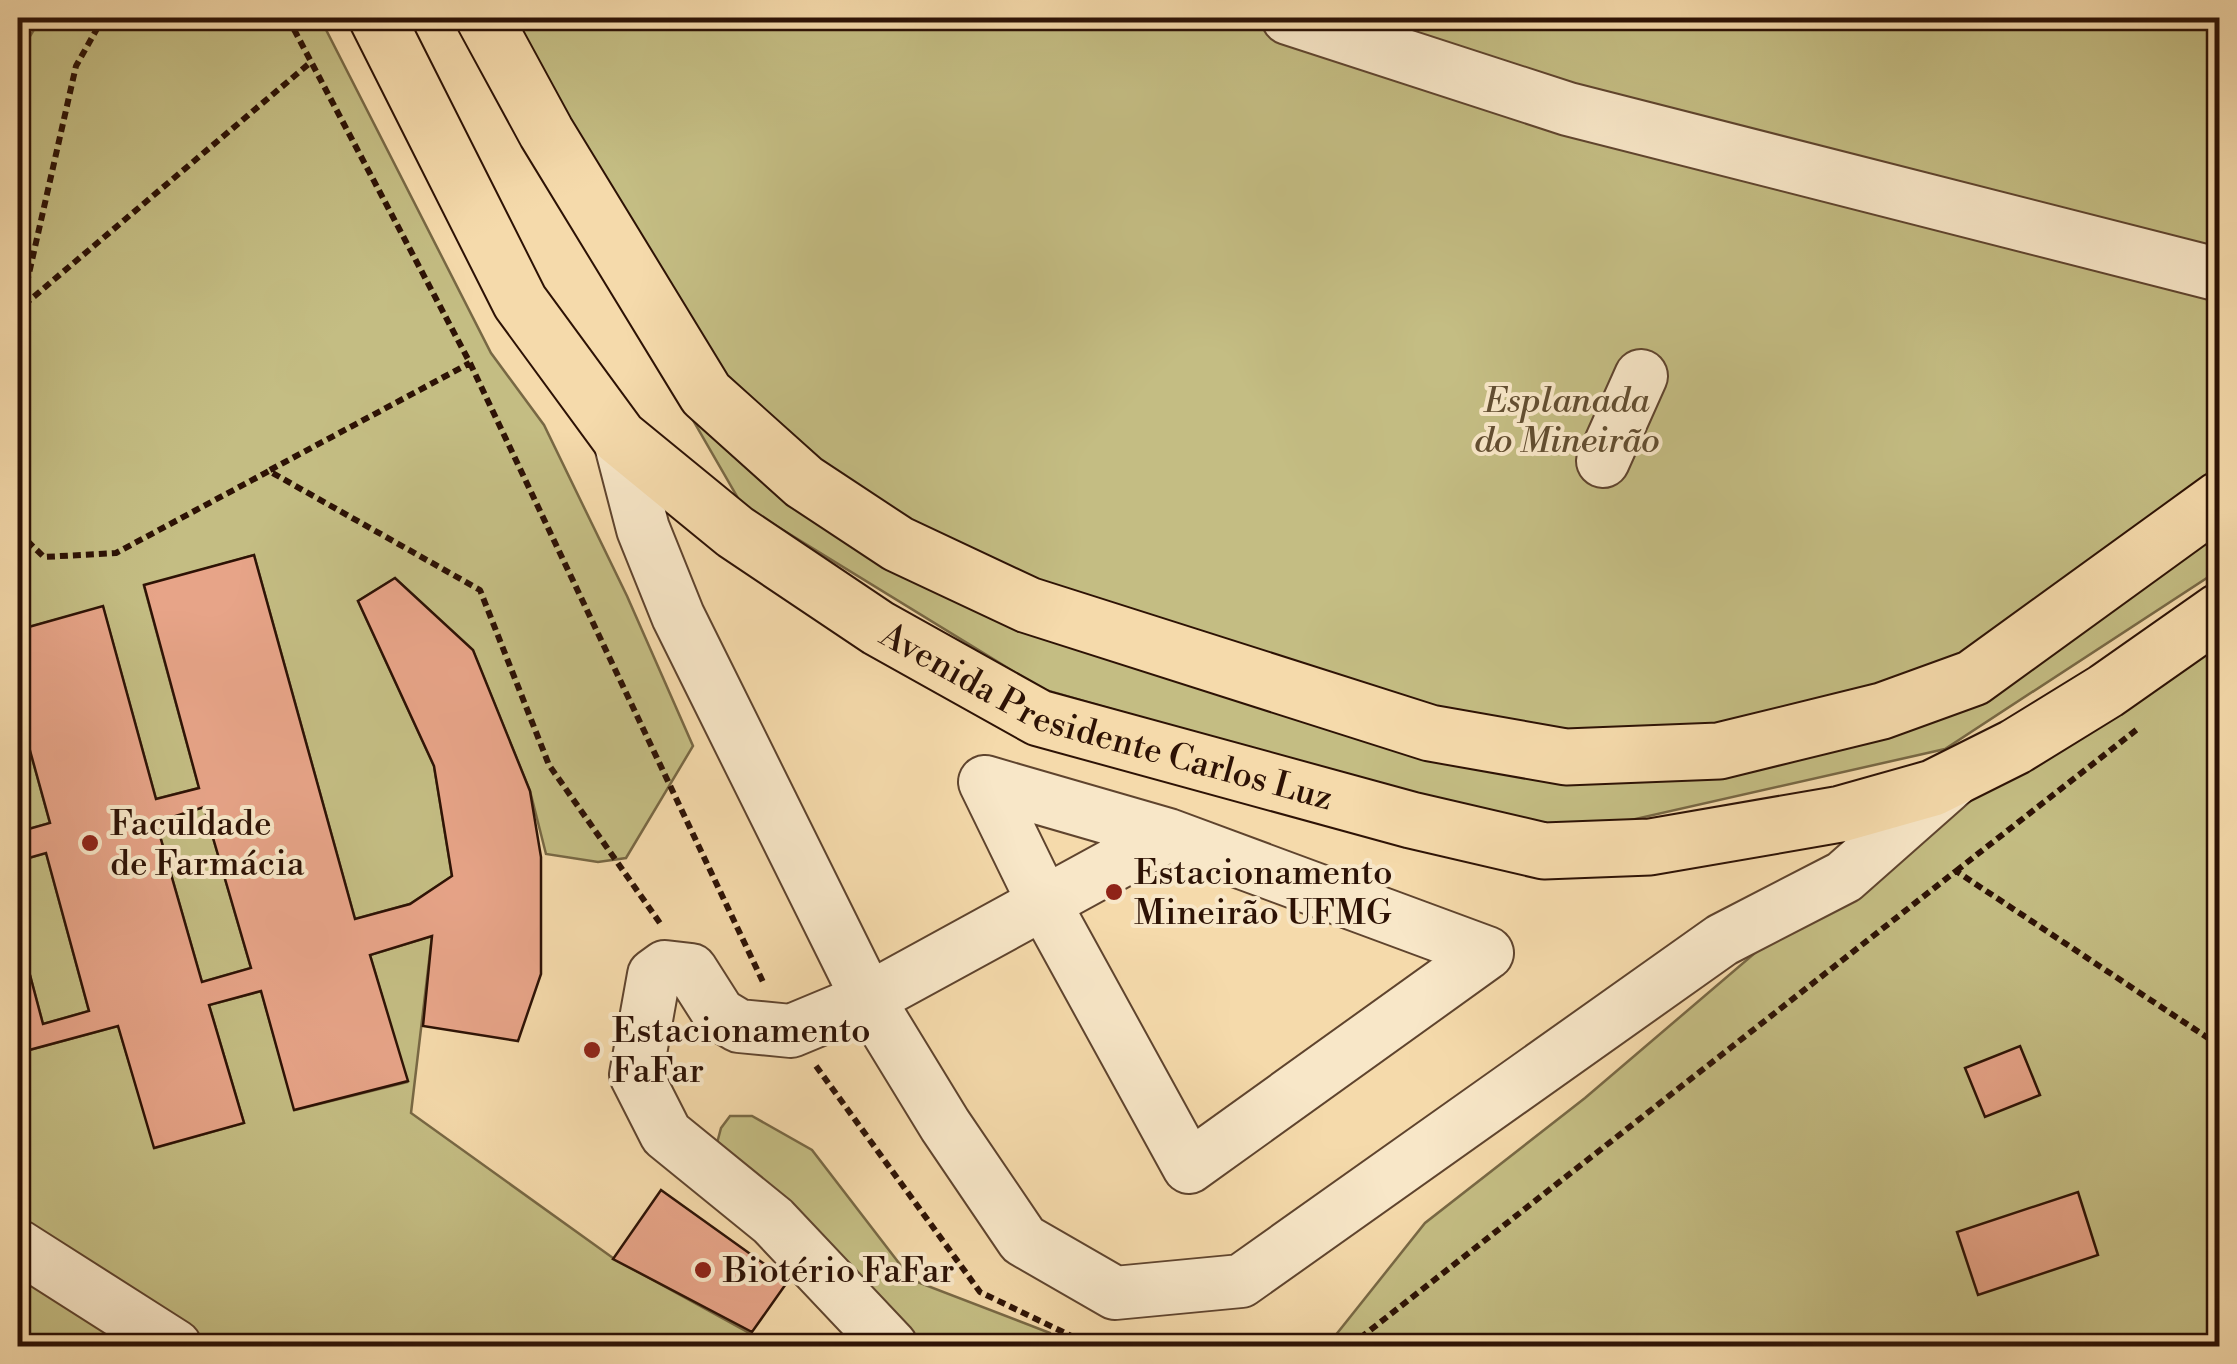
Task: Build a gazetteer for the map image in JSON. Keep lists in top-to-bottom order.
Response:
{
  "streets": {
    "main road": ["Avenida Presidente Carlos Luz"]
  },
  "parks": ["Esplanada do Mineirão"],
  "places": [
    "Faculdade de Farmácia",
    "Estacionamento Mineirão UFMG",
    "Estacionamento FaFar",
    "Biotério FaFar"
  ]
}
